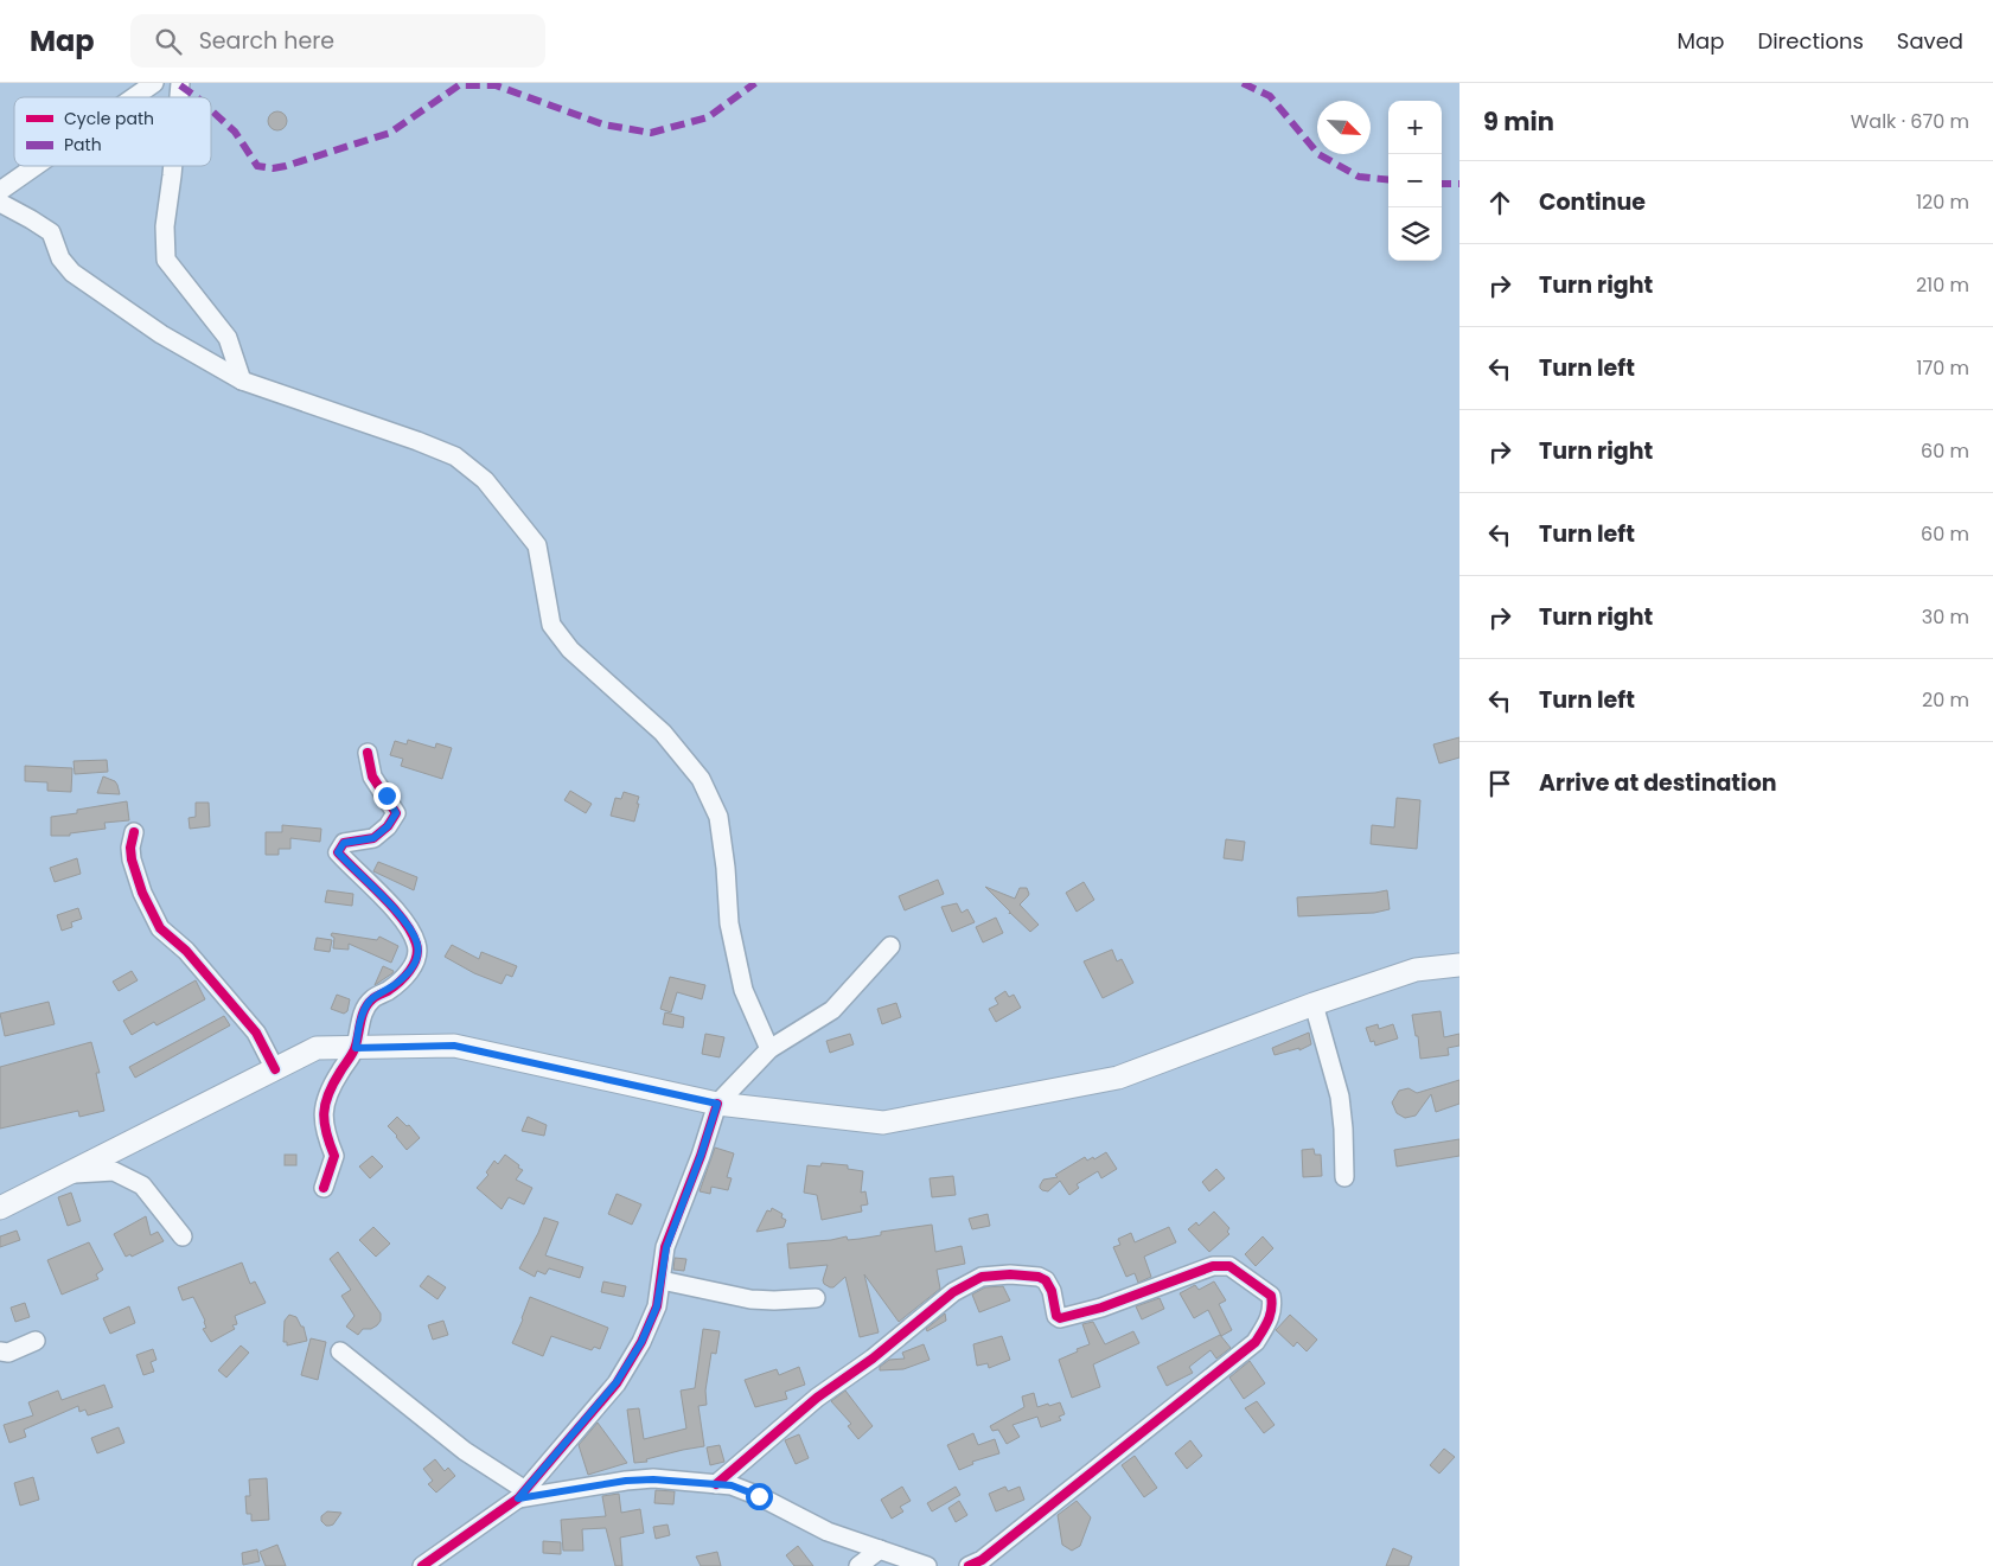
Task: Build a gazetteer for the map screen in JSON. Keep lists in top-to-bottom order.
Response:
{
  "legend": ["Cycle path", "Path"],
  "north": "bottom right",
  "page": {
    "header": "Map",
    "search": "Search here",
    "nav": ["Map", "Directions", "Saved"],
    "heading": ["9 min", "Walk · 670 m"],
    "map_buttons": ["+", "−"],
    "list": [
      ["Continue", "120 m"],
      ["Turn right", "210 m"],
      ["Turn left", "170 m"],
      ["Turn right", "60 m"],
      ["Turn left", "60 m"],
      ["Turn right", "30 m"],
      ["Turn left", "20 m"],
      "Arrive at destination"
    ]
  }
}
